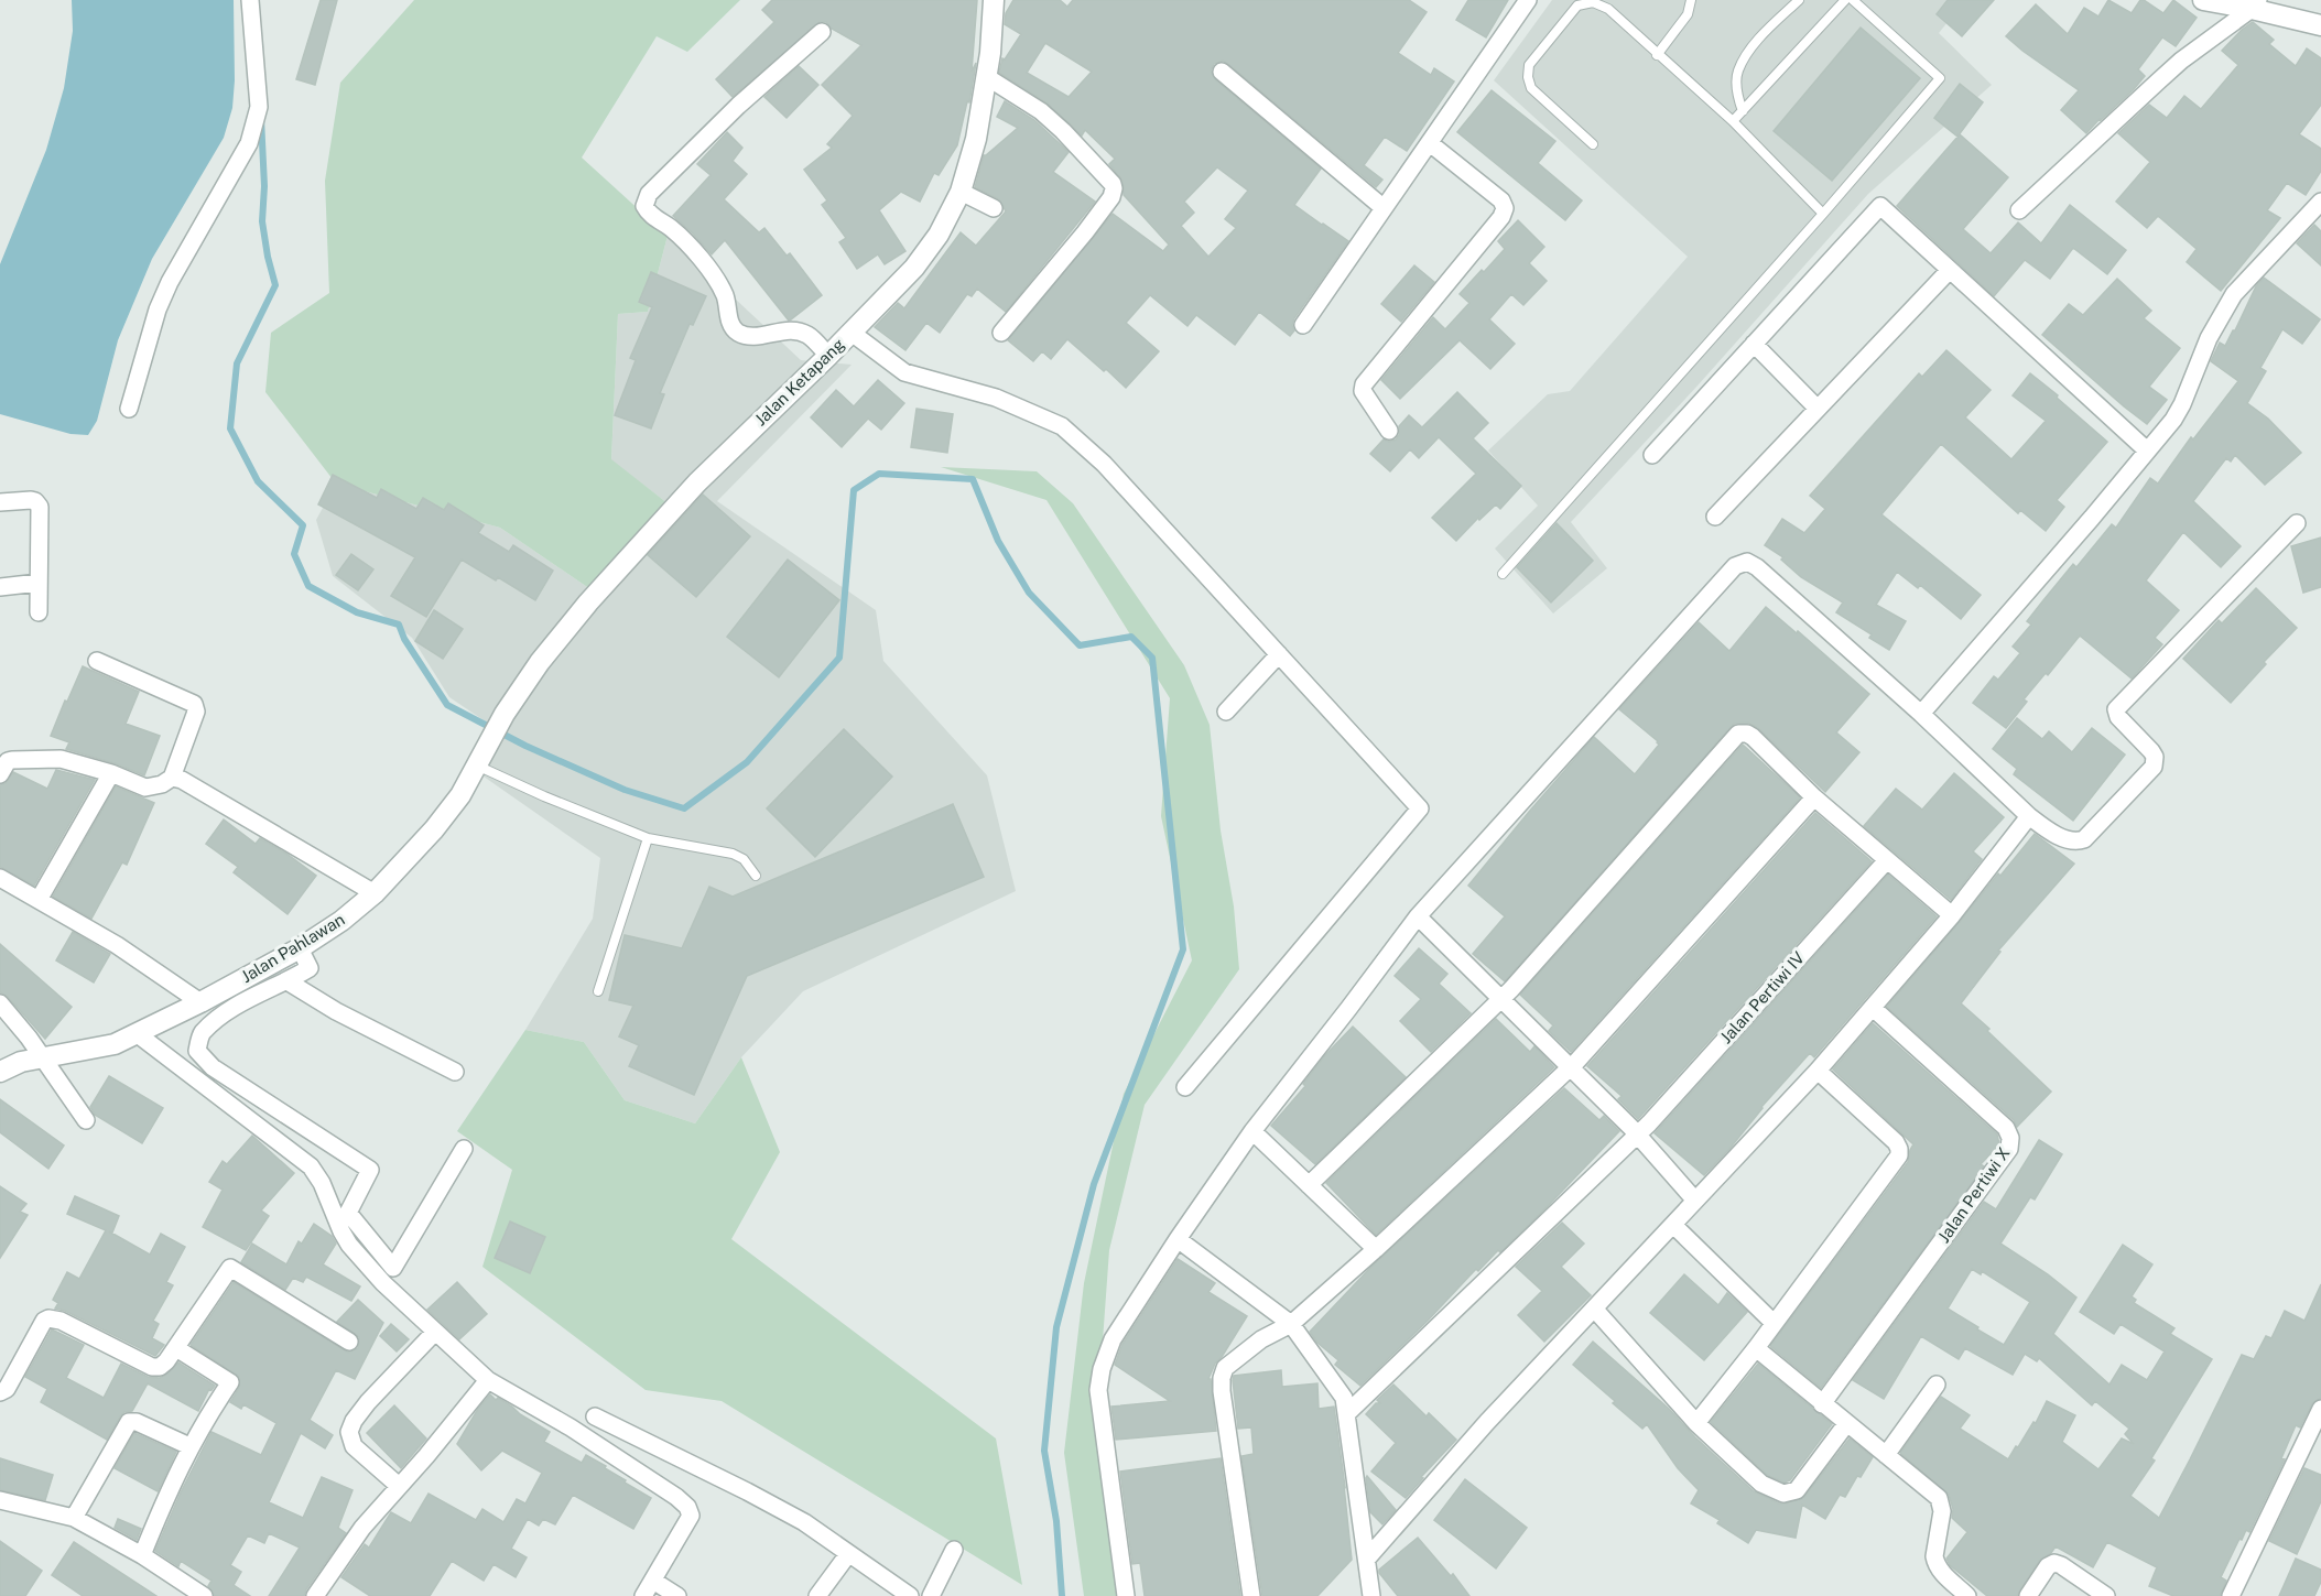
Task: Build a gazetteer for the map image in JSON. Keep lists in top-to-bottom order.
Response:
{
  "streets": {
    "street": [
      "Jalan Ketapang",
      "Jalan Pahlawan",
      "Jalan Pertiwi IV",
      "Jalan Pertiwi X"
    ]
  },
  "crossings": [
    ["Jalan Ketapang", "Jalan Pahlawan"]
  ]
}
